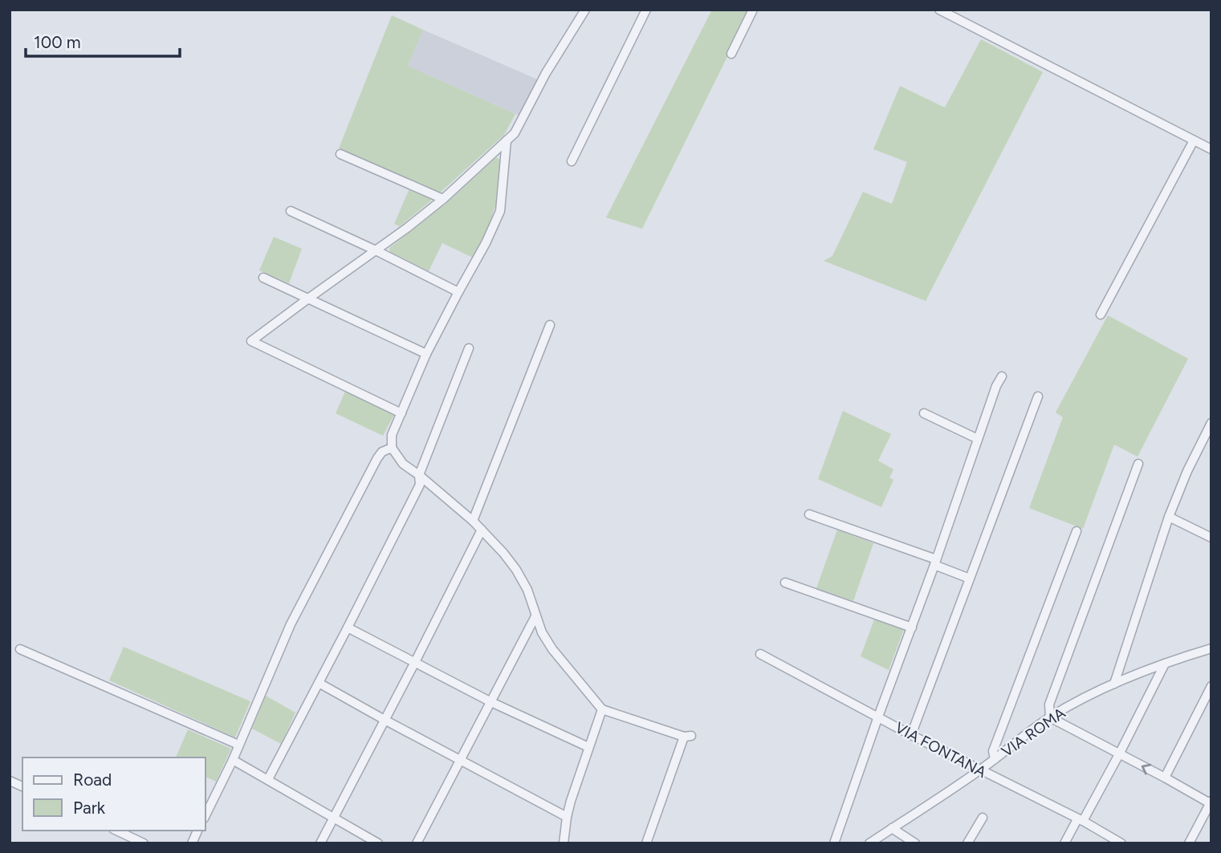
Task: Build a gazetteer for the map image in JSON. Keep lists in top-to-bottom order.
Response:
{
  "streets": {
    "street": ["VIA ROMA", "VIA FONTANA"]
  },
  "crossings": [
    ["VIA ROMA", "VIA FONTANA"]
  ],
  "legend": ["Road", "Park"],
  "scale_bar": "100 m"
}
